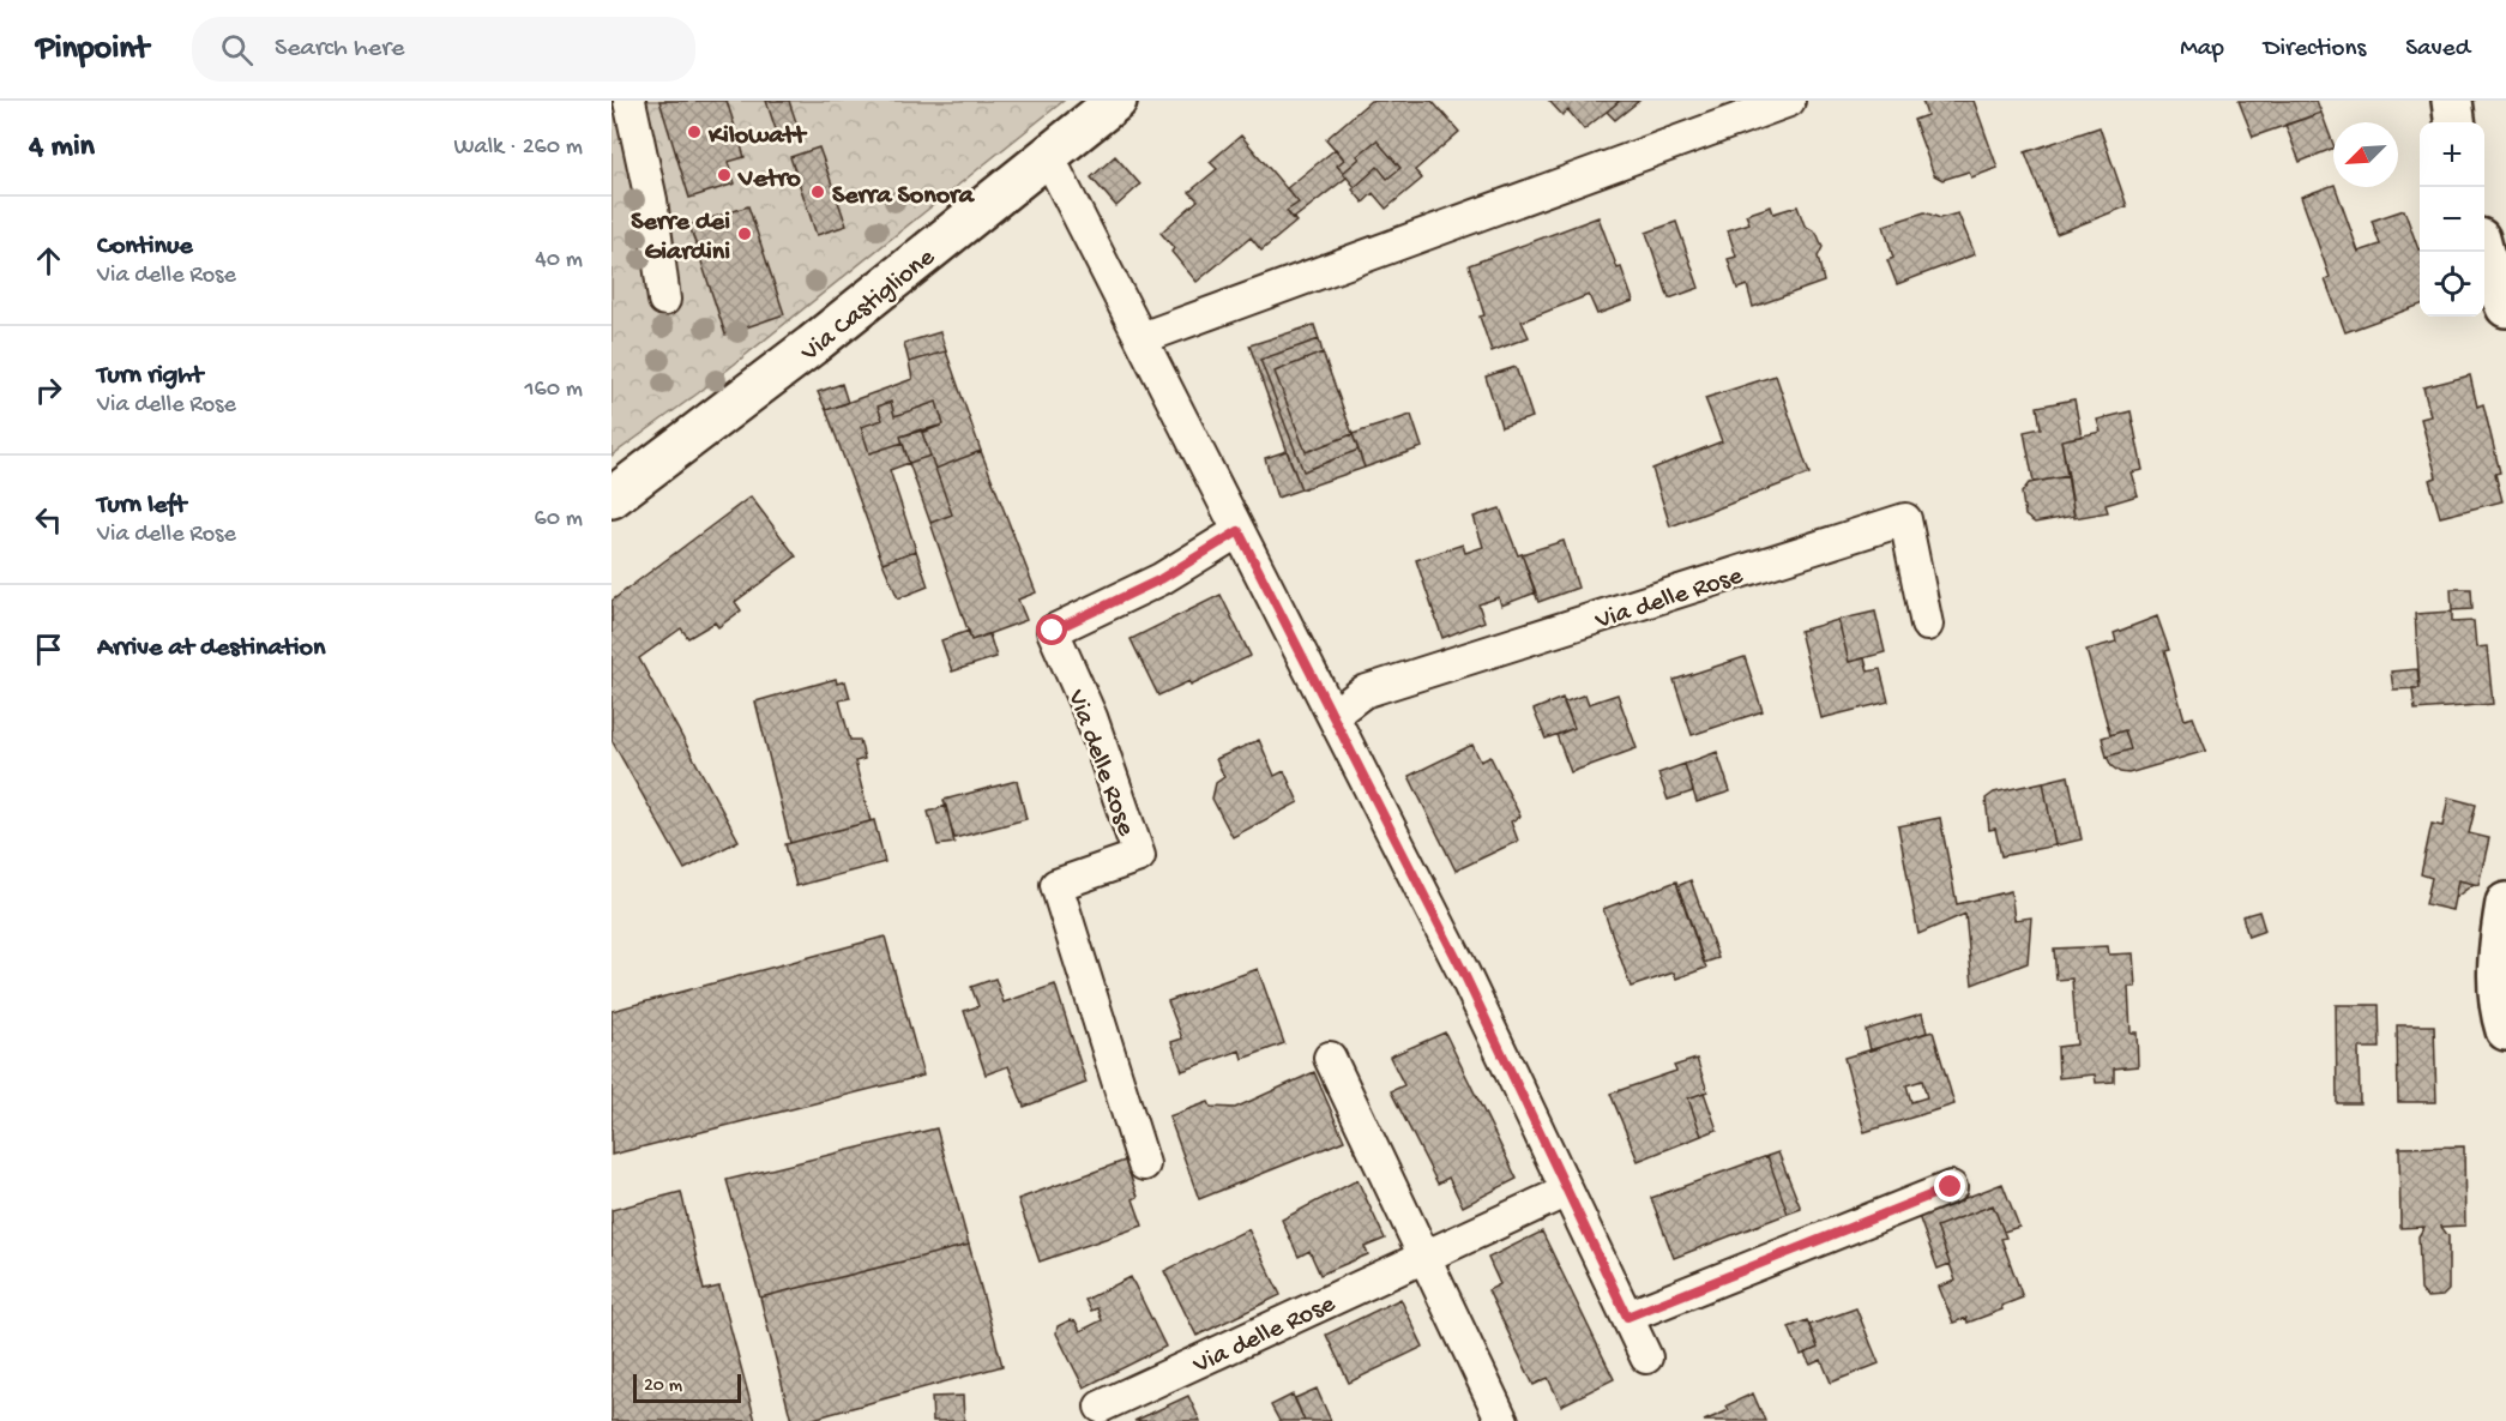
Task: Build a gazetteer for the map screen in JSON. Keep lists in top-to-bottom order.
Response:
{
  "streets": {
    "street": ["Via Castiglione", "Via delle Rose"]
  },
  "places": [
    "Kilowatt",
    "Vetro",
    "Serra Sonora",
    "Serre dei Giardini"
  ],
  "scale_bar": "20 m",
  "north": "bottom left",
  "page": {
    "header": "Pinpoint",
    "search": "Search here",
    "nav": ["Map", "Directions", "Saved"],
    "heading": ["4 min", "Walk · 260 m"],
    "map_buttons": ["+", "−"],
    "list": [
      ["Continue", "Via delle Rose", "40 m"],
      ["Turn right", "Via delle Rose", "160 m"],
      ["Turn left", "Via delle Rose", "60 m"],
      "Arrive at destination"
    ],
    "scale": "20 m"
  }
}
